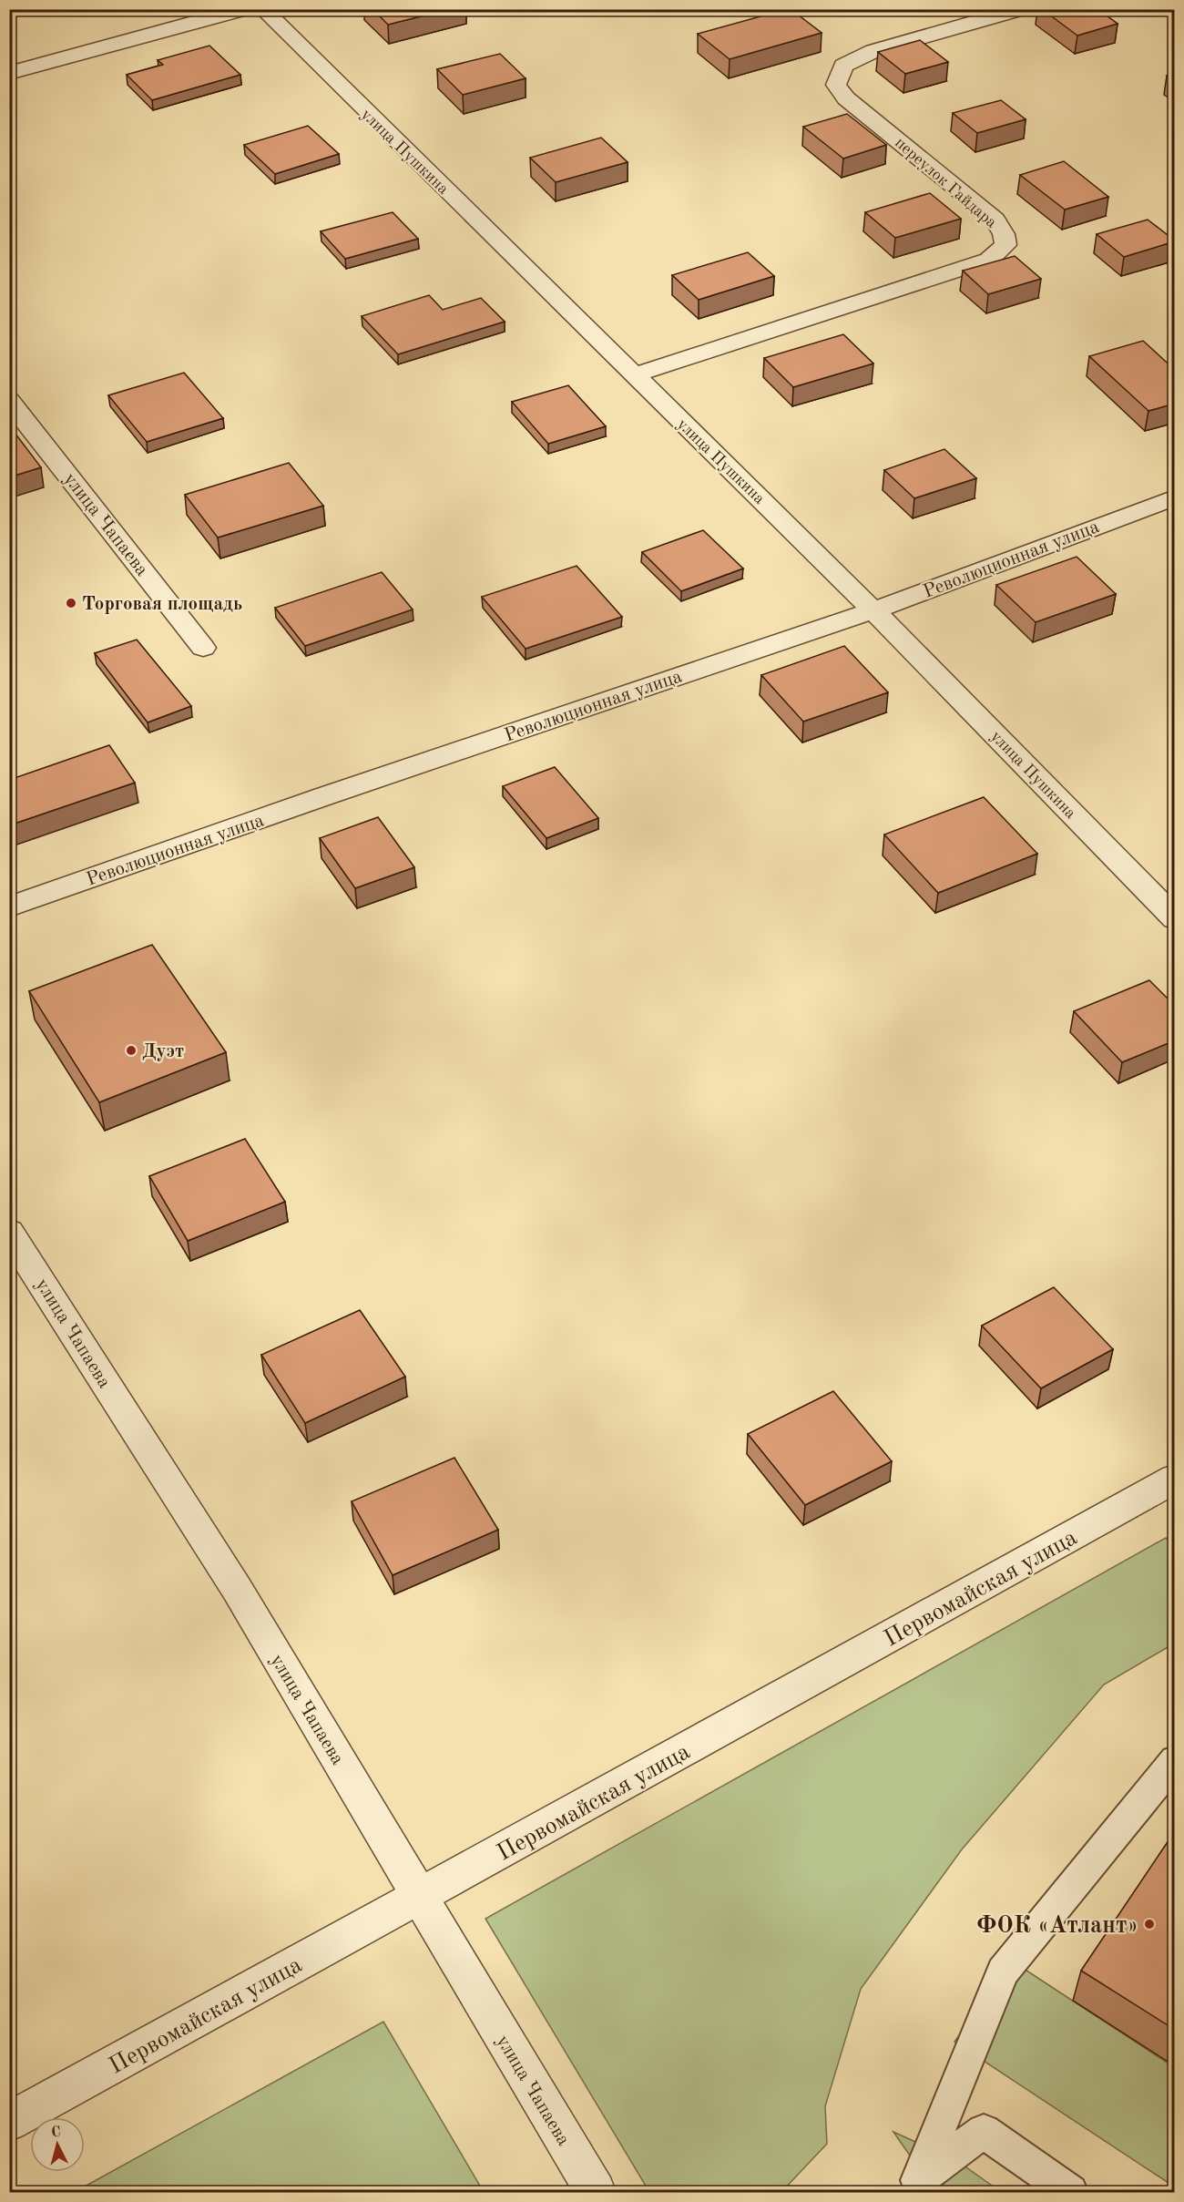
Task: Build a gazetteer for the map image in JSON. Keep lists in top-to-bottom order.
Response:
{
  "streets": {
    "street": [
      "улица Пушкина",
      "переулок Гайдара",
      "улица Чапаева",
      "Революционная улица",
      "Первомайская улица"
    ]
  },
  "crossings": [
    ["улица Пушкина", "переулок Гайдара"],
    ["улица Пушкина", "Революционная улица"],
    ["улица Чапаева", "Первомайская улица"]
  ],
  "places": ["Торговая площадь", "Дуэт", "ФОК «Атлант»"],
  "north": "top"
}
